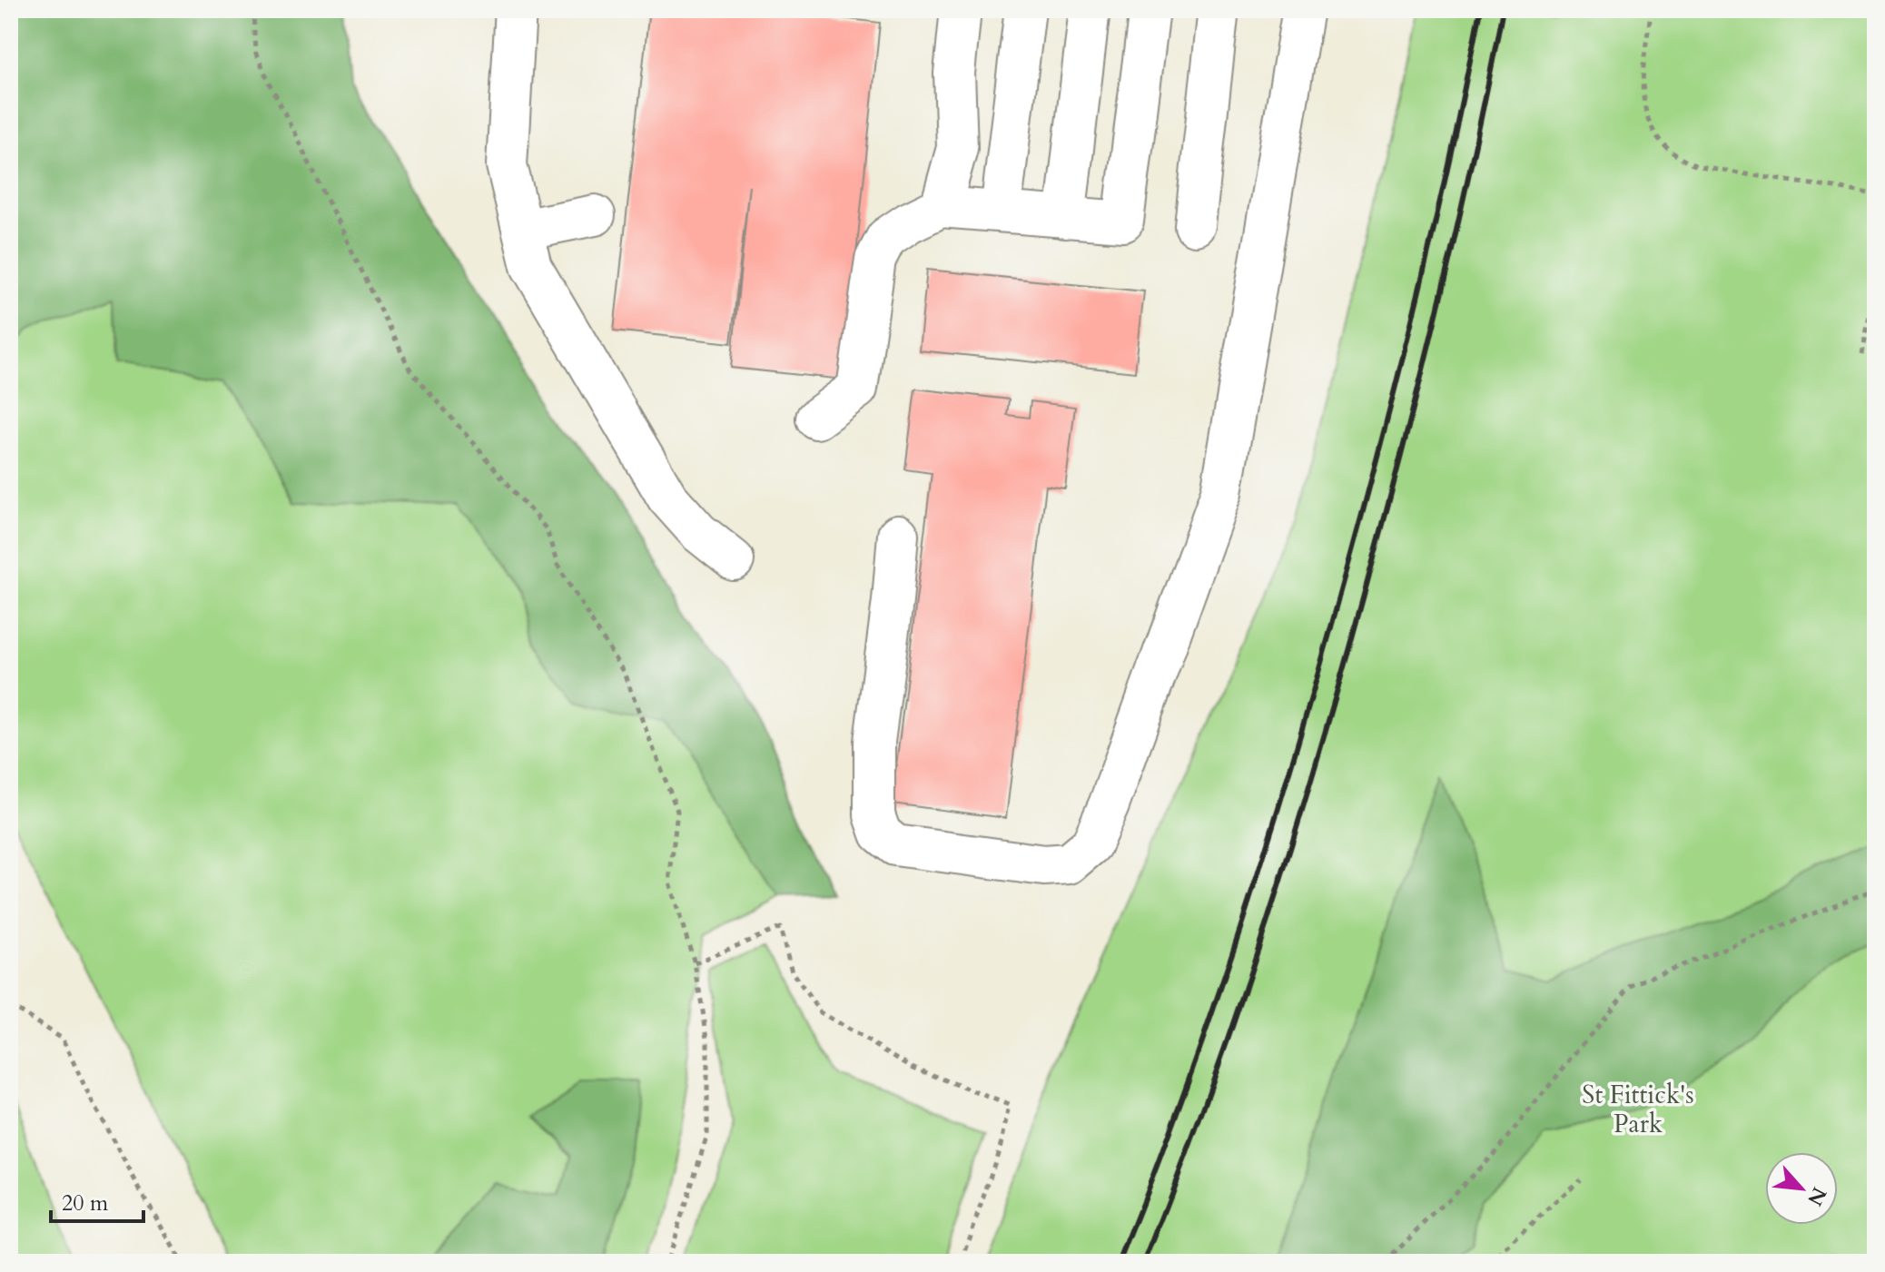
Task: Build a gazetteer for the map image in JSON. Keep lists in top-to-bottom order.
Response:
{
  "parks": ["St Fittick's Park"],
  "scale_bar": "20 m",
  "north": "bottom right"
}
